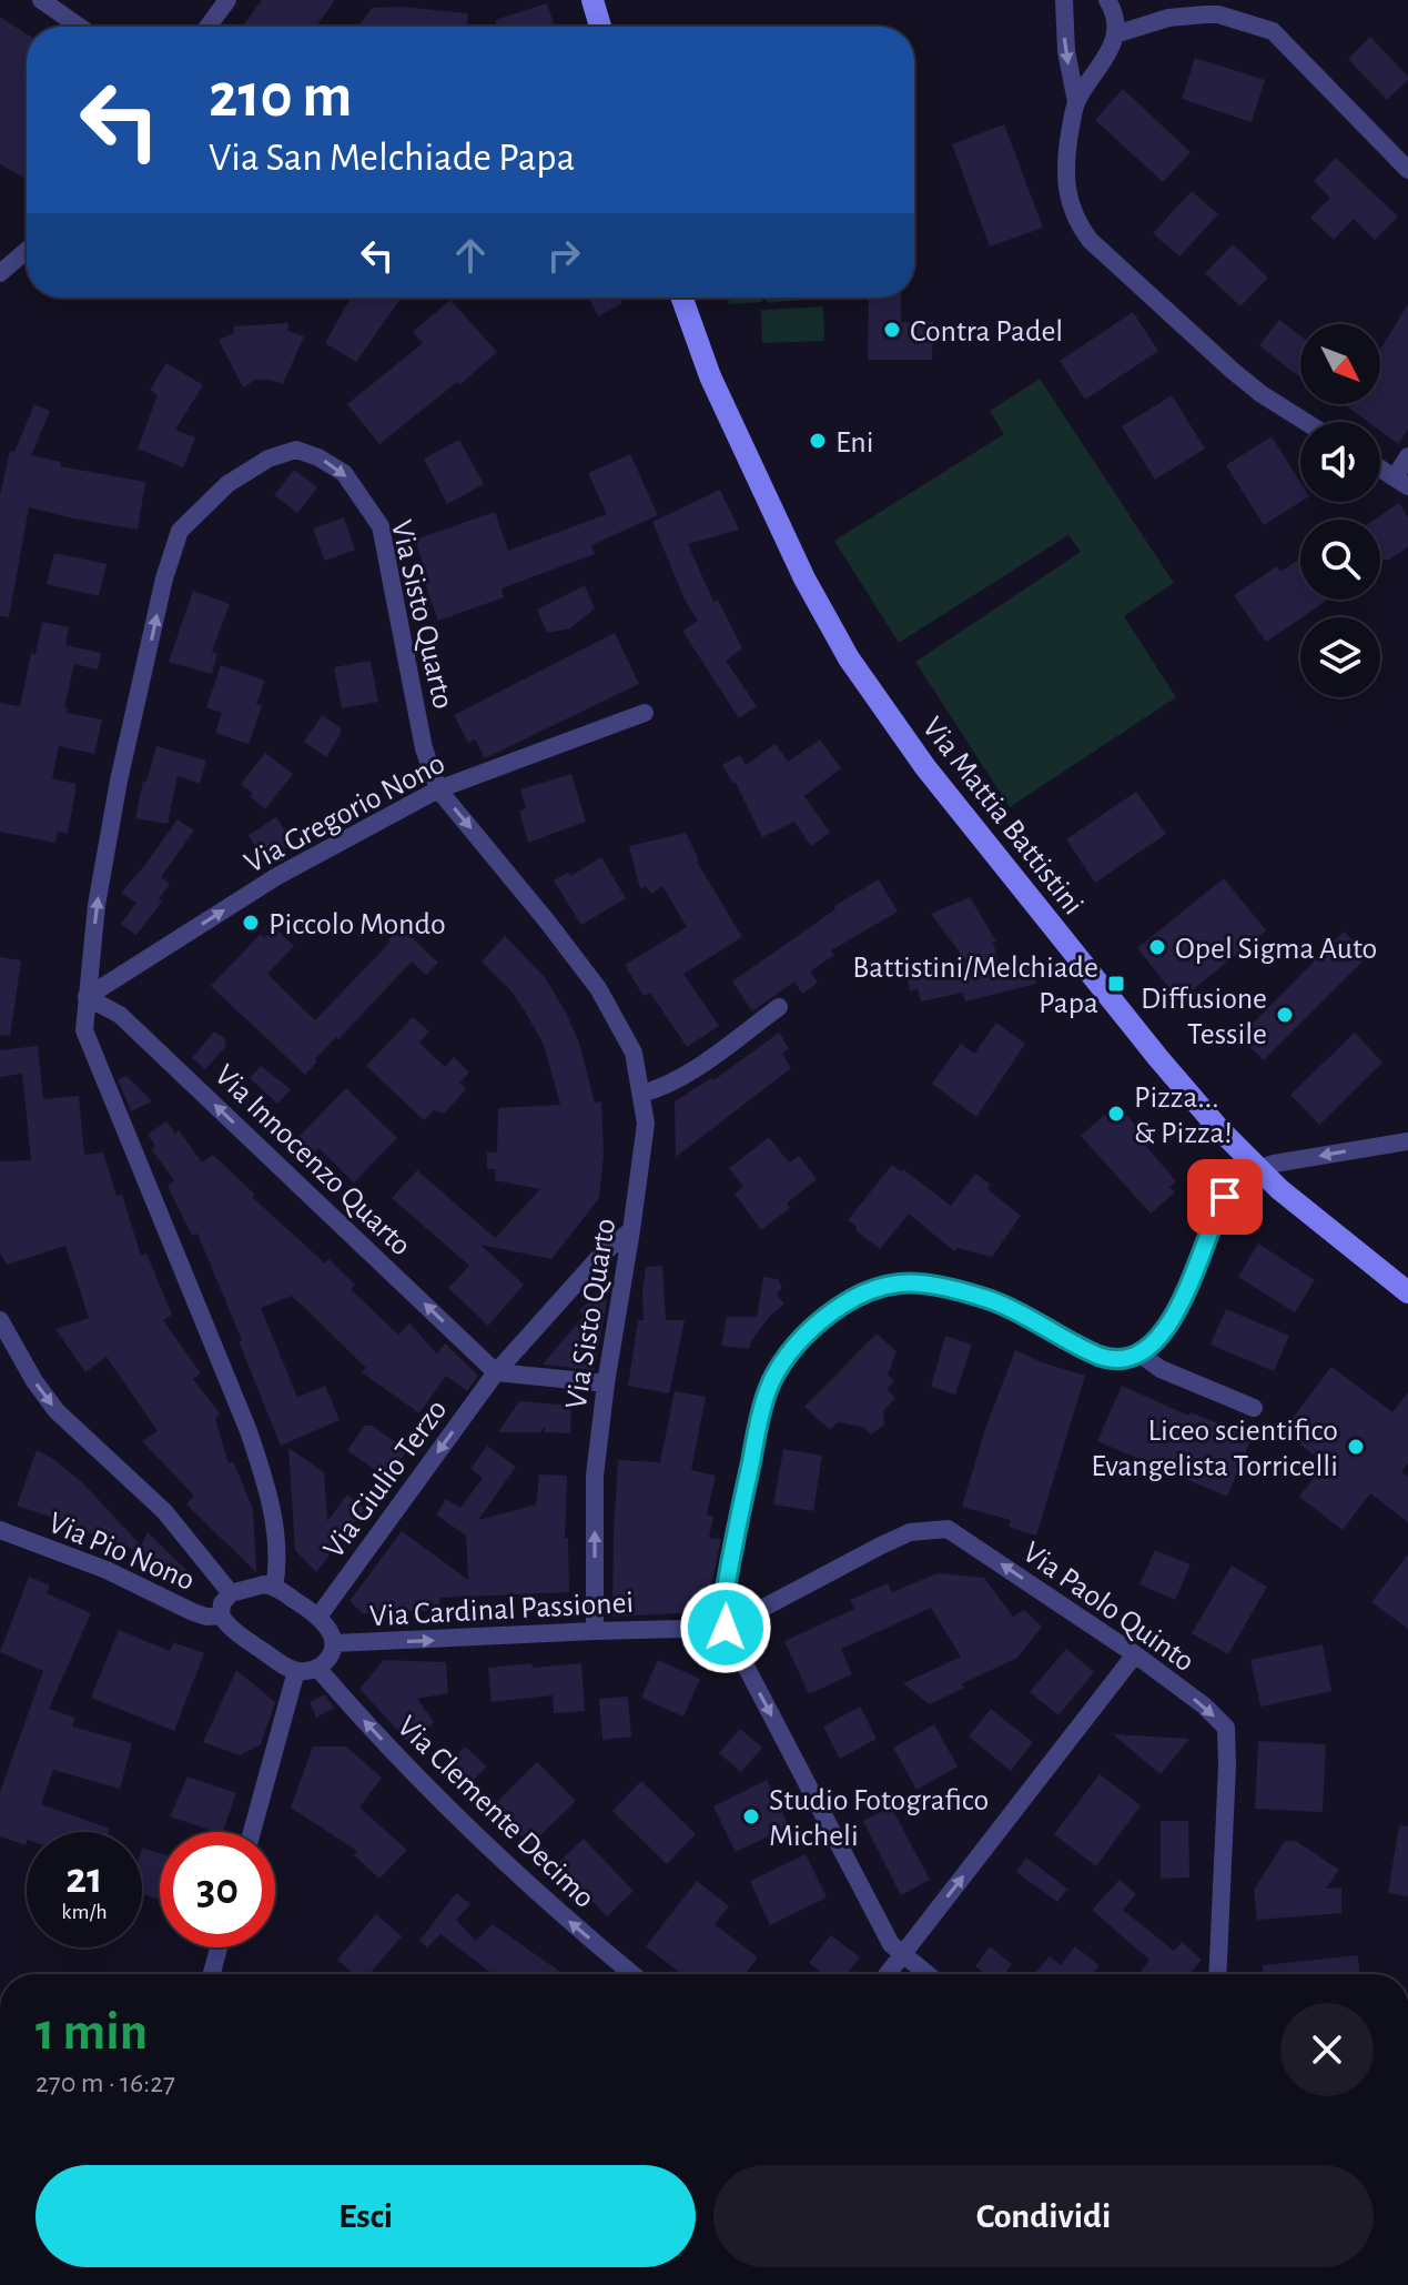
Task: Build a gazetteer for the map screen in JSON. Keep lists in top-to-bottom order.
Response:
{
  "streets": {
    "main road": ["Via Mattia Battistini"],
    "street": [
      "Via Sisto Quarto",
      "Via Gregorio Nono",
      "Via Innocenzo Quarto",
      "Via Giulio Terzo",
      "Via Pio Nono",
      "Via Paolo Quinto",
      "Via Cardinal Passionei",
      "Via Clemente Decimo"
    ]
  },
  "crossings": [
    ["Via Sisto Quarto", "Via Gregorio Nono"],
    ["Via Sisto Quarto", "Via Innocenzo Quarto"],
    ["Via Sisto Quarto", "Via Giulio Terzo"],
    ["Via Sisto Quarto", "Via Cardinal Passionei"],
    ["Via Gregorio Nono", "Via Innocenzo Quarto"],
    ["Via Innocenzo Quarto", "Via Giulio Terzo"],
    ["Via Paolo Quinto", "Via Cardinal Passionei"]
  ],
  "one_way": [
    "Via Gregorio Nono",
    "Via Innocenzo Quarto",
    "Via Giulio Terzo",
    "Via Cardinal Passionei",
    "Via Clemente Decimo"
  ],
  "places": {
    "other": [
      "Contra Padel",
      "Eni",
      "Piccolo Mondo",
      "Opel Sigma Auto",
      "Diffusione Tessile",
      "Pizza... & Pizza!",
      "Liceo scientifico Evangelista Torricelli",
      "Studio Fotografico Micheli"
    ],
    "transit": ["Battistini/Melchiade Papa"]
  },
  "north": "bottom right",
  "page": {
    "turn": ["210 m", "Via San Melchiade Papa"],
    "speed": "21 km/h",
    "limit": "30",
    "heading": ["1 min", "270 m · 16:27"],
    "buttons": ["Esci", "Condividi"]
  }
}
